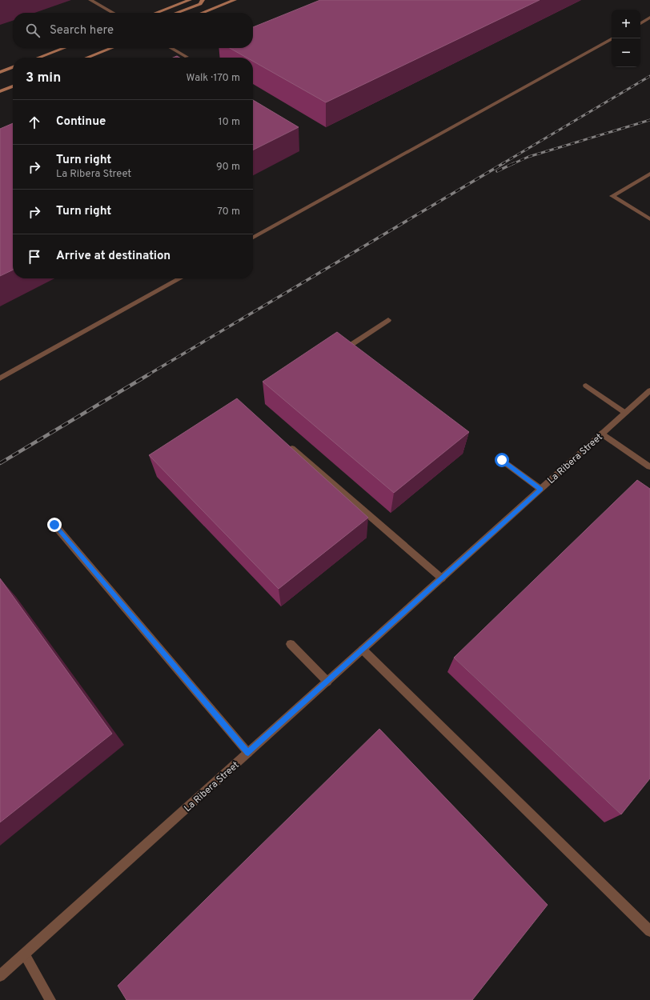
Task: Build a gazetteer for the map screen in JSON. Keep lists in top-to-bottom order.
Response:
{
  "streets": {
    "street": ["La Ribera Street"]
  },
  "page": {
    "map_buttons": ["+", "−"],
    "search": "Search here",
    "heading": ["3 min", "Walk · 170 m"],
    "list": [
      ["Continue", "10 m"],
      ["Turn right", "La Ribera Street", "90 m"],
      ["Turn right", "70 m"],
      "Arrive at destination"
    ]
  }
}
